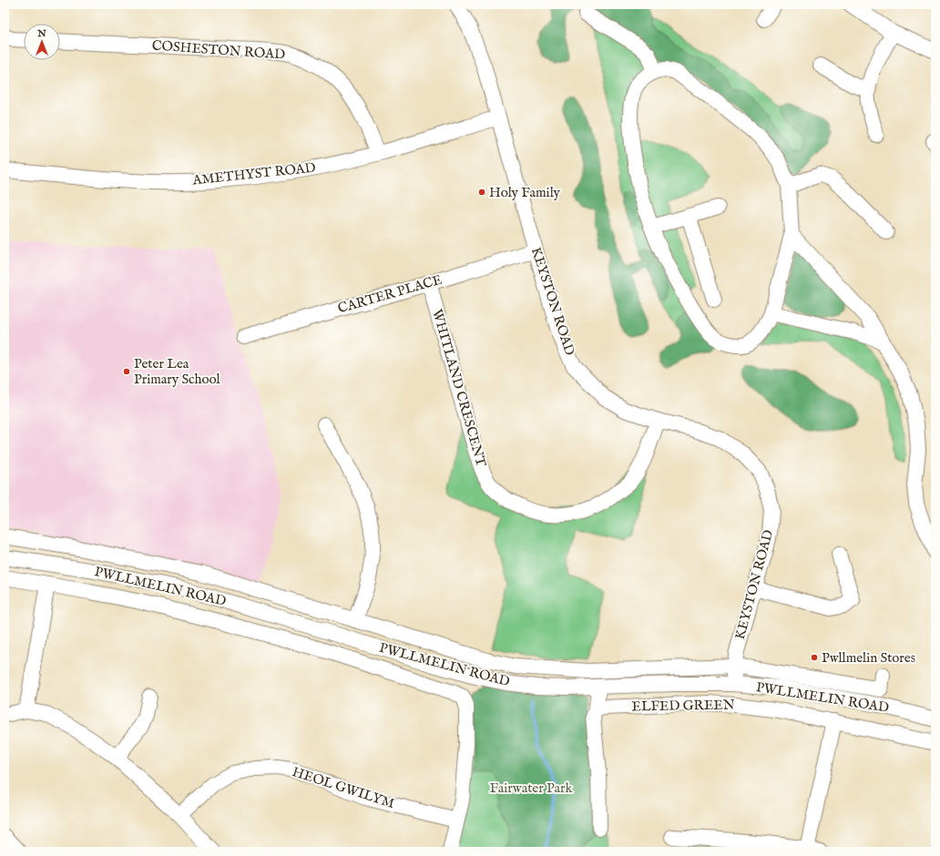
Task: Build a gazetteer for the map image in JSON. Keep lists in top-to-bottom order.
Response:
{
  "streets": {
    "street": [
      "COSHESTON ROAD",
      "AMETHYST ROAD",
      "CARTER PLACE",
      "KEYSTON ROAD",
      "WHITLAND CRESCENT",
      "PWLLMELIN ROAD",
      "ELFED GREEN",
      "HEOL GWILYM"
    ]
  },
  "crossings": [
    ["COSHESTON ROAD", "AMETHYST ROAD"],
    ["AMETHYST ROAD", "KEYSTON ROAD"],
    ["CARTER PLACE", "KEYSTON ROAD"],
    ["CARTER PLACE", "WHITLAND CRESCENT"],
    ["KEYSTON ROAD", "WHITLAND CRESCENT"],
    ["KEYSTON ROAD", "PWLLMELIN ROAD"],
    ["PWLLMELIN ROAD", "HEOL GWILYM"]
  ],
  "parks": ["Fairwater Park"],
  "places": ["Holy Family", "Peter Lea Primary School", "Pwllmelin Stores"],
  "north": "top"
}
